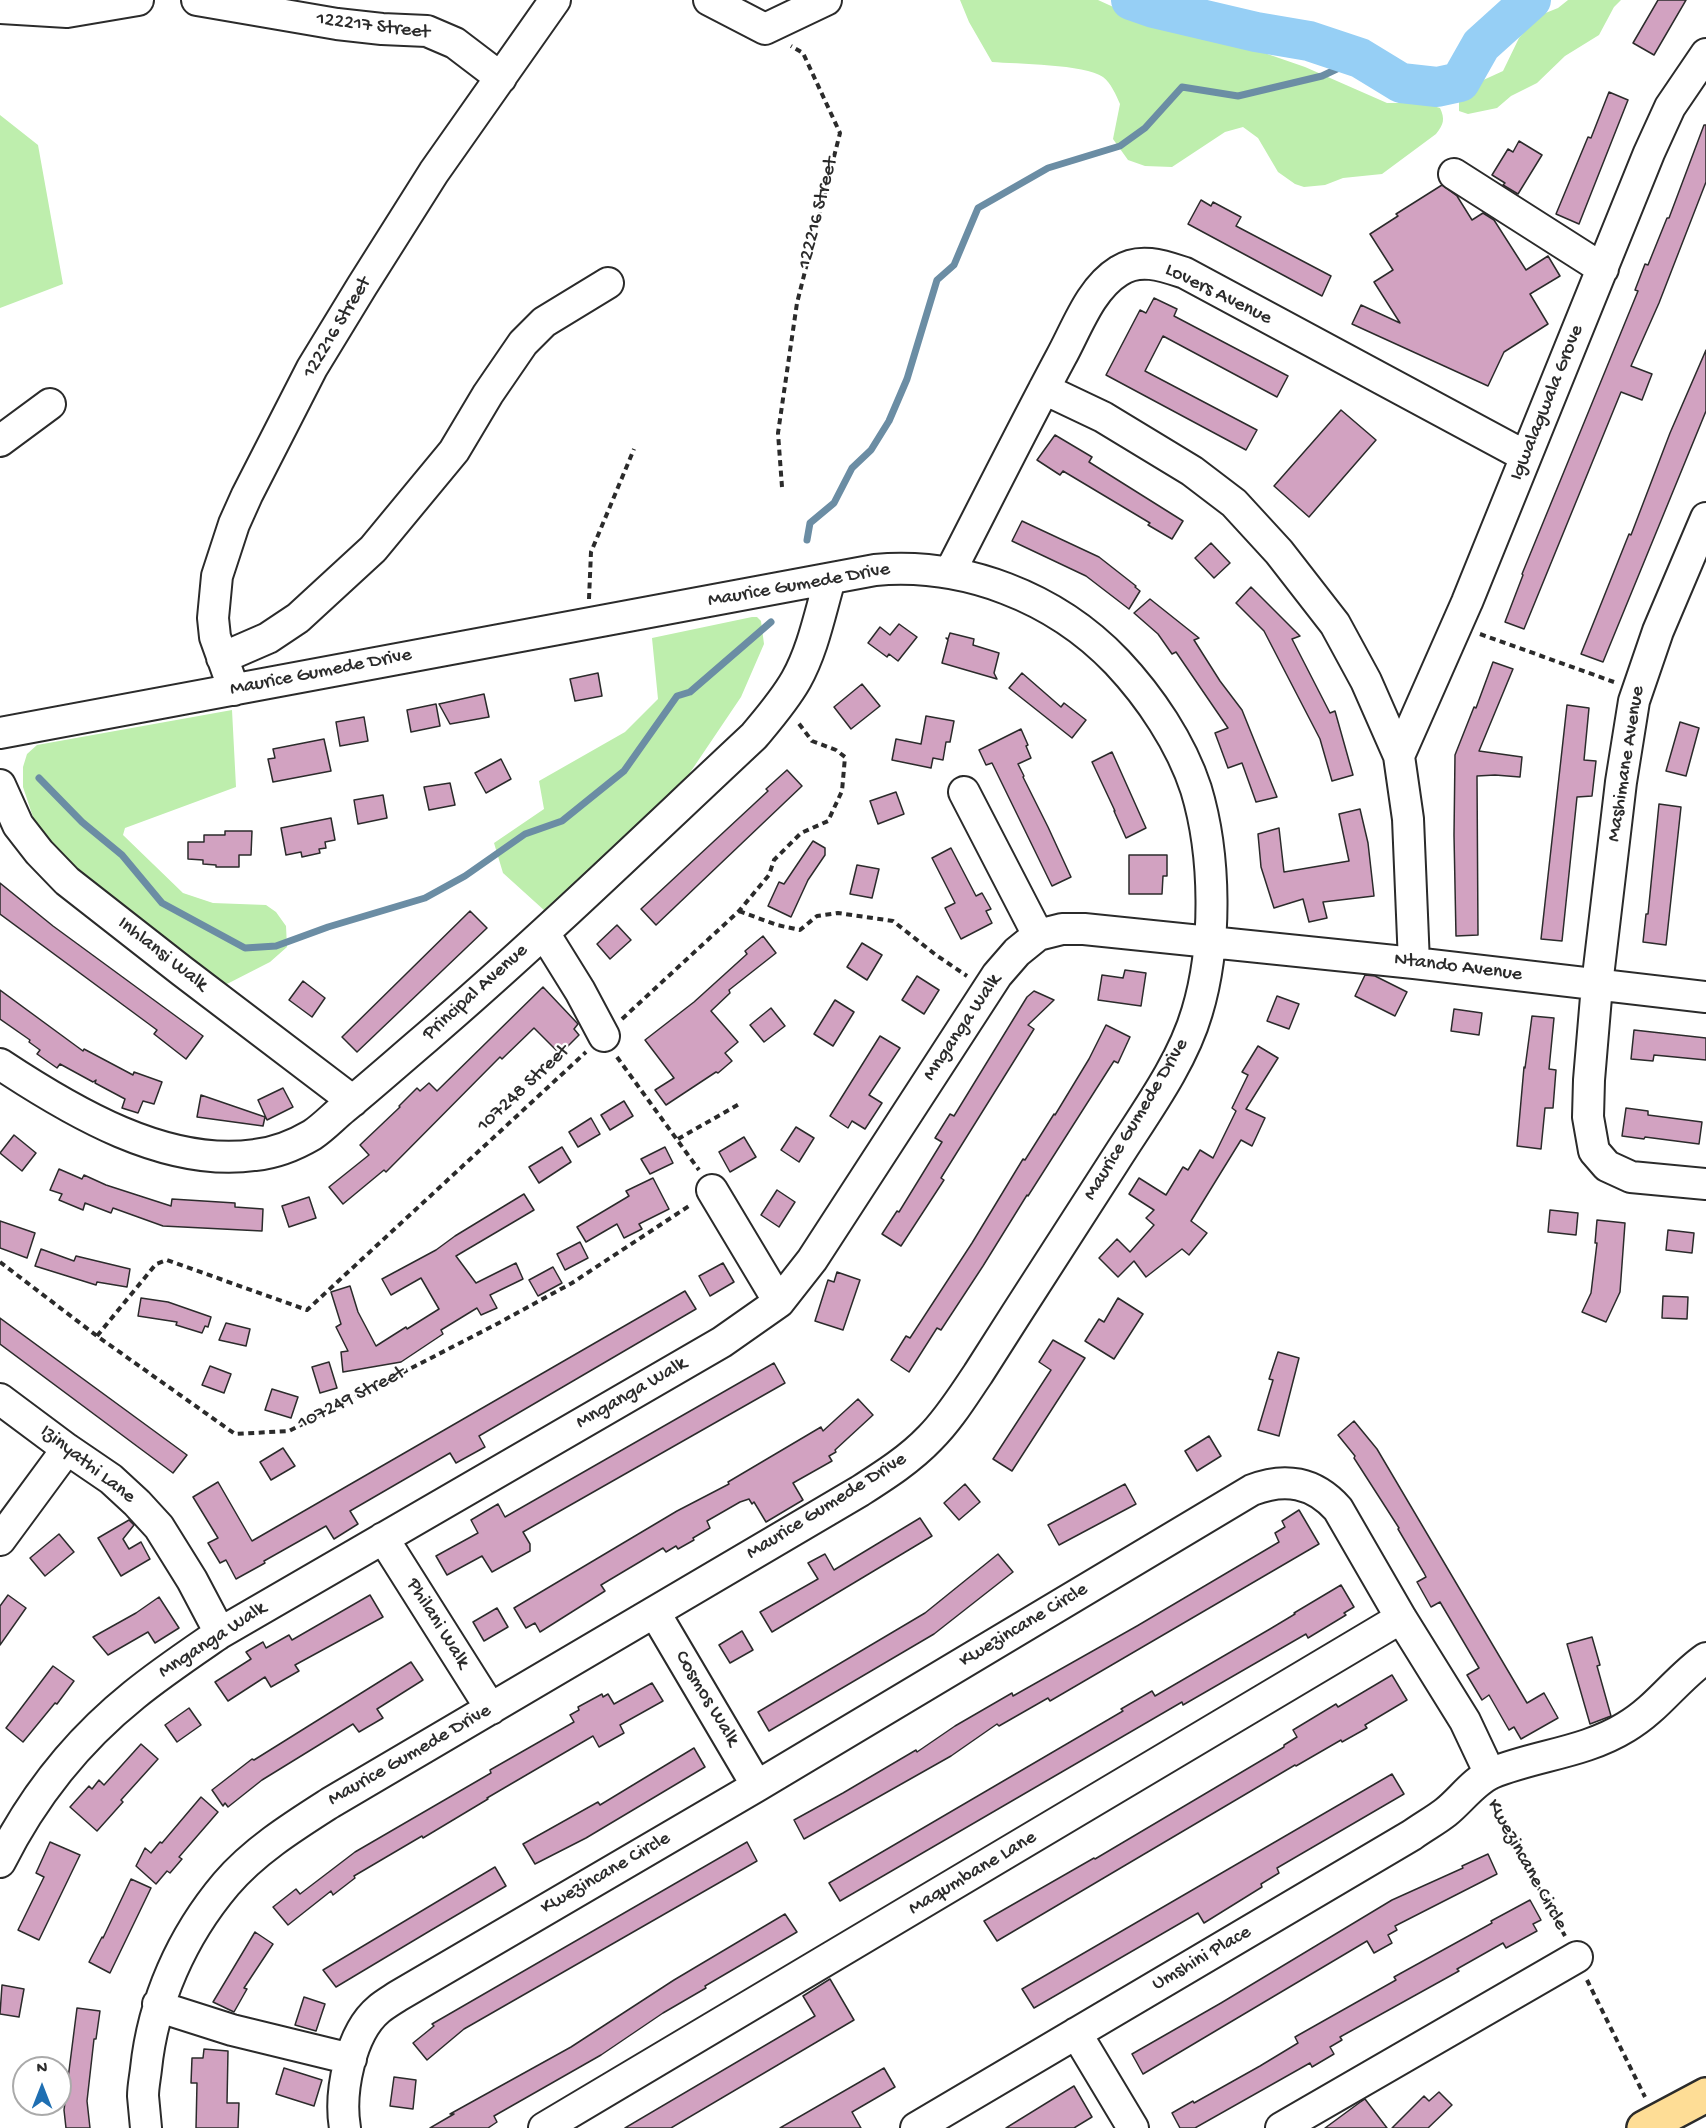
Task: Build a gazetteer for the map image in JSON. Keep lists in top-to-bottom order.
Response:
{
  "streets": {
    "street": [
      "122217 Street",
      "122216 Street",
      "Lovers Avenue",
      "Igwalagwala Grove",
      "Maurice Gumede Drive",
      "Mashimane Avenue",
      "Inhlansi Walk",
      "Ntando Avenue",
      "Principal Avenue",
      "Mnganga Walk",
      "Izinyathi Lane",
      "Philani Walk",
      "Kwezincane Circle",
      "Cosmos Walk",
      "Maqumbane Lane",
      "Umshini Place"
    ],
    "path": ["107248 Street", "107249 Street"]
  },
  "crossings": [
    ["122217 Street", "122216 Street"],
    ["122216 Street", "Maurice Gumede Drive"],
    ["Lovers Avenue", "Igwalagwala Grove"],
    ["Lovers Avenue", "Maurice Gumede Drive"],
    ["Maurice Gumede Drive", "Ntando Avenue"],
    ["Maurice Gumede Drive", "Principal Avenue"],
    ["Maurice Gumede Drive", "Philani Walk"],
    ["Maurice Gumede Drive", "Cosmos Walk"],
    ["Mashimane Avenue", "Ntando Avenue"],
    ["Inhlansi Walk", "Principal Avenue"],
    ["Principal Avenue", "107248 Street"],
    ["Mnganga Walk", "Izinyathi Lane"],
    ["Mnganga Walk", "Philani Walk"],
    ["107248 Street", "107249 Street"],
    ["Kwezincane Circle", "Cosmos Walk"],
    ["Kwezincane Circle", "Maqumbane Lane"],
    ["Kwezincane Circle", "Umshini Place"]
  ],
  "north": "top"
}
